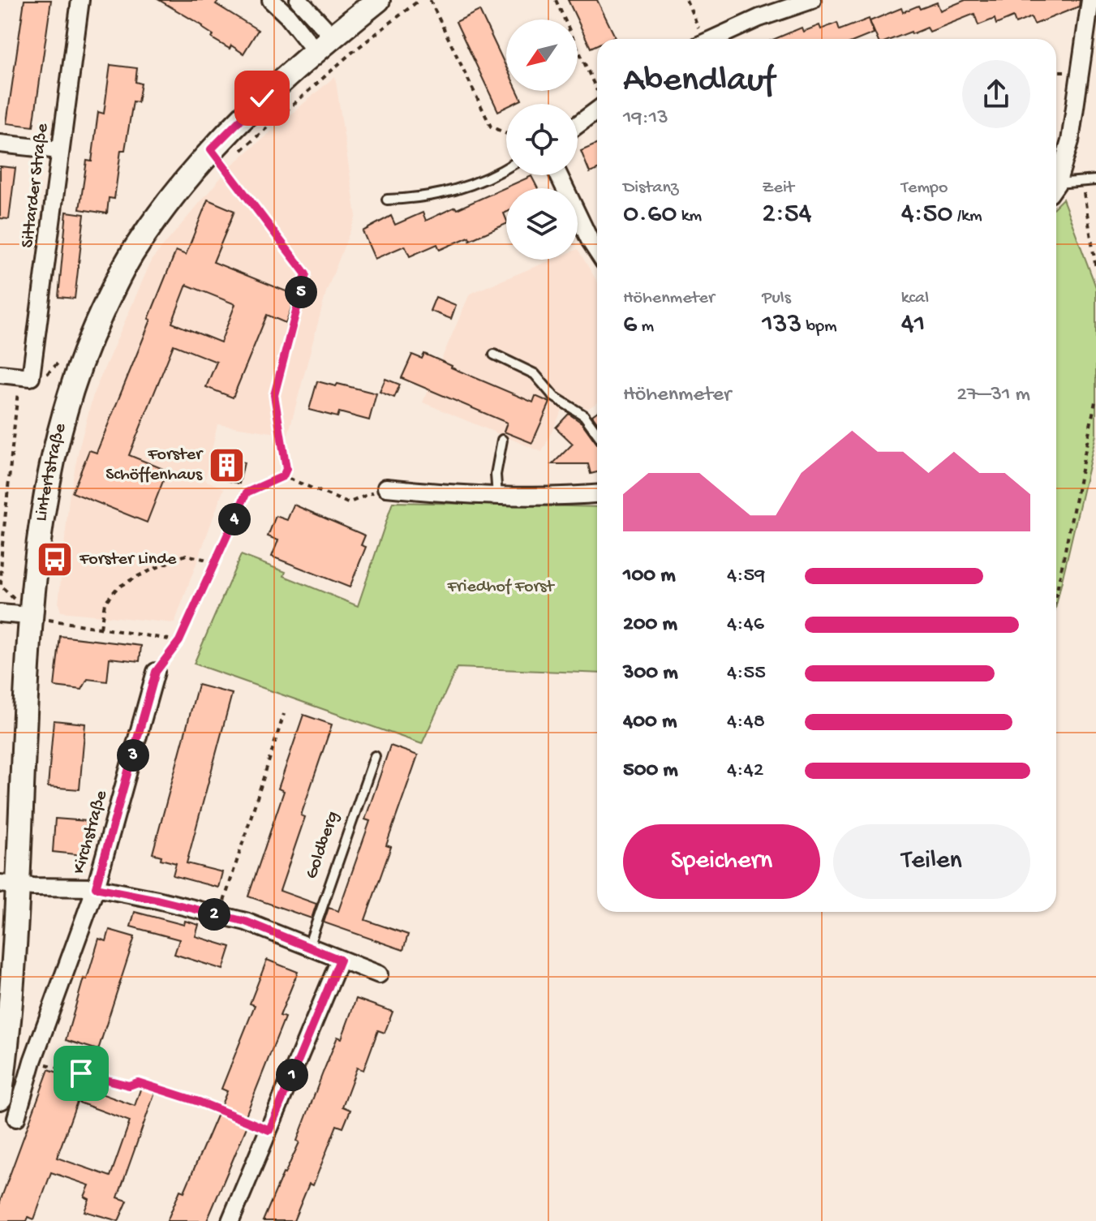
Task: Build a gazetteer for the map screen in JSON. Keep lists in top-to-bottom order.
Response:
{
  "streets": {
    "main road": ["Lintertstraße"],
    "street": ["Sittarder Straße", "Kirchstraße"],
    "lane": ["Goldberg"]
  },
  "parks": ["Friedhof Forst"],
  "places": {
    "building": ["Forster Schöffenhaus"],
    "bus stop": ["Forster Linde"]
  },
  "north": "bottom left",
  "page": {
    "heading": ["Abendlauf", "19:13"],
    "stats": [
      ["Distanz", "0.60 km"],
      ["Zeit", "2:54"],
      ["Tempo", "4:50 /km"],
      ["Höhenmeter", "6 m"],
      ["Puls", "133 bpm"],
      ["kcal", "41"]
    ],
    "pins": [
      "5",
      "4",
      "3",
      "2",
      "1"
    ],
    "chart": ["Höhenmeter", "27–31 m"],
    "list": [
      {
        "name": "100 m",
        "note": "4:59"
      },
      {
        "name": "200 m",
        "note": "4:46"
      },
      {
        "name": "300 m",
        "note": "4:55"
      },
      {
        "name": "400 m",
        "note": "4:48"
      },
      {
        "name": "500 m",
        "note": "4:42"
      }
    ],
    "buttons": ["Speichern", "Teilen"]
  }
}
